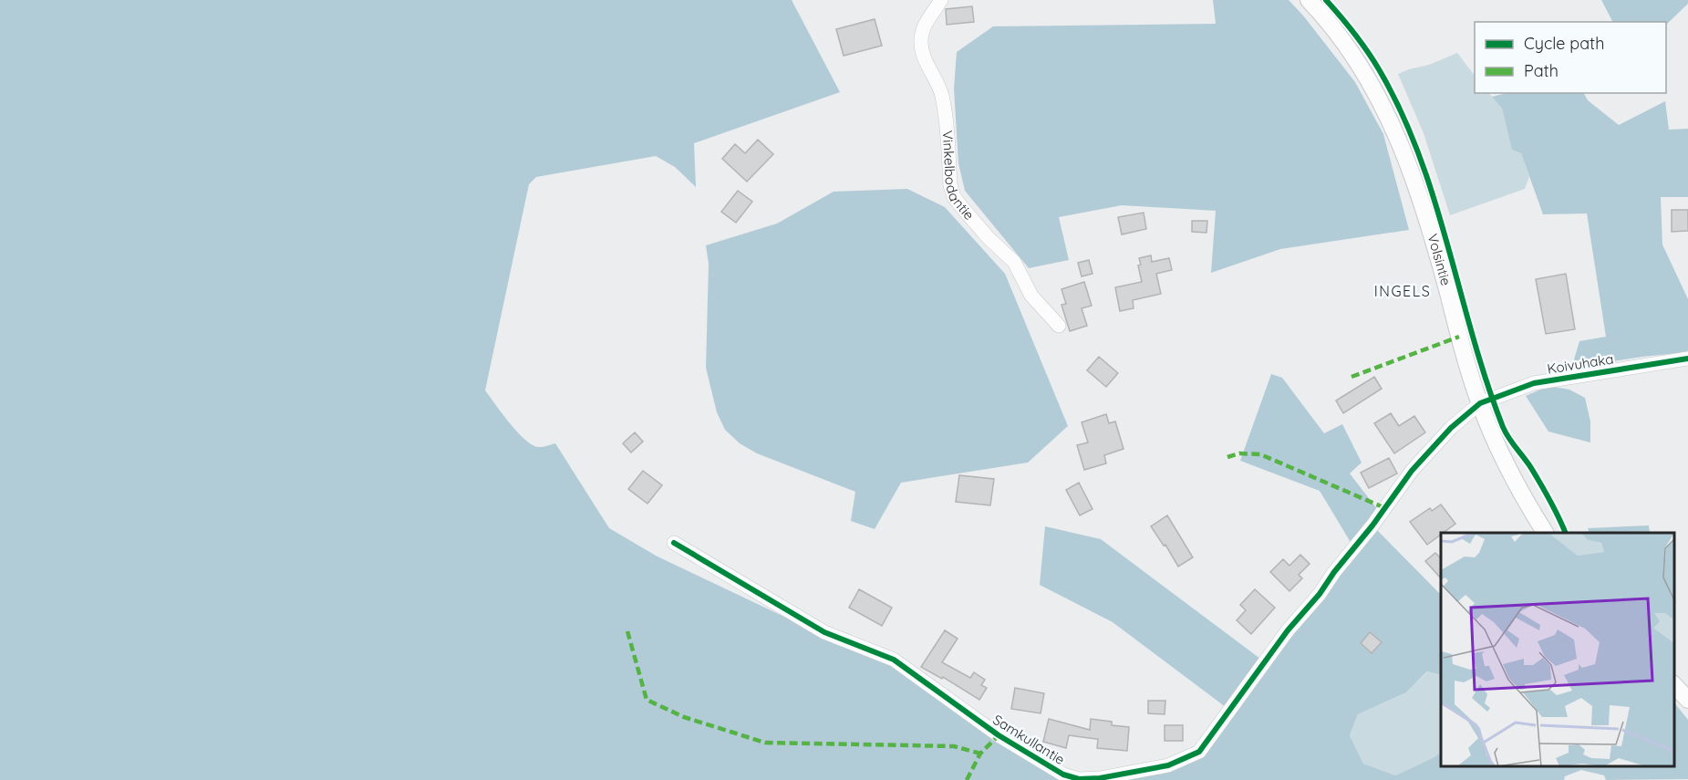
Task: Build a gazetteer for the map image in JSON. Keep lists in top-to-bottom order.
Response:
{
  "streets": {
    "street": [
      "Vinkelbodantie",
      "Volsintie",
      "Koivuhaka",
      "Samkullantie"
    ]
  },
  "crossings": [
    ["Volsintie", "Koivuhaka"],
    ["Volsintie", "Samkullantie"],
    ["Koivuhaka", "Samkullantie"]
  ],
  "districts": ["INGELS"],
  "legend": ["Cycle path", "Path"]
}
